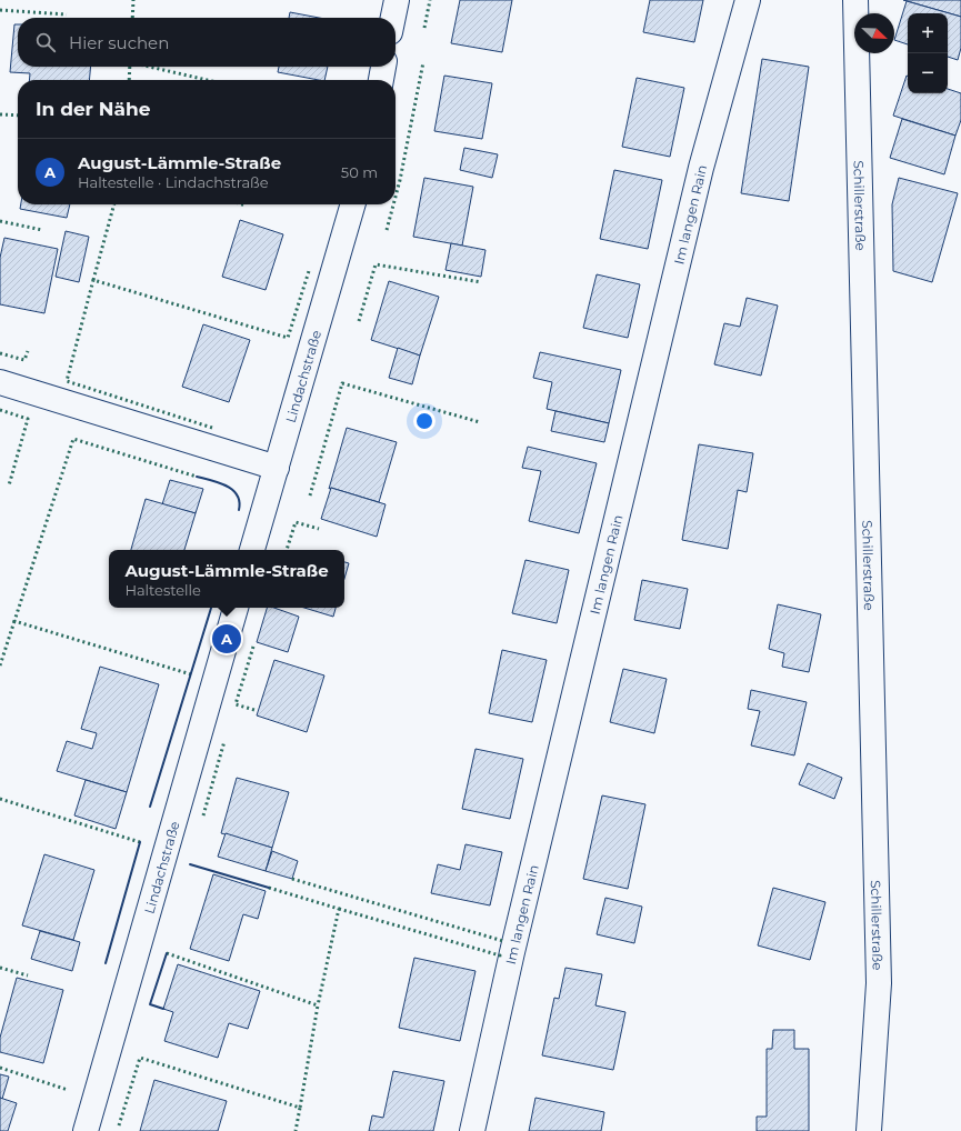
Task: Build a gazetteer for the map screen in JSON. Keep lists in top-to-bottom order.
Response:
{
  "streets": {
    "street": ["Schillerstraße", "Im langen Rain", "Lindachstraße"]
  },
  "north": "bottom right",
  "page": {
    "map_buttons": ["+", "−"],
    "search": "Hier suchen",
    "heading": "In der Nähe",
    "list": [
      {
        "mark": "A",
        "name": "August-Lämmle-Straße",
        "note": "Haltestelle · Lindachstraße",
        "value": "50 m"
      }
    ],
    "popup": ["August-Lämmle-Straße", "Haltestelle"],
    "pins": "A"
  }
}
